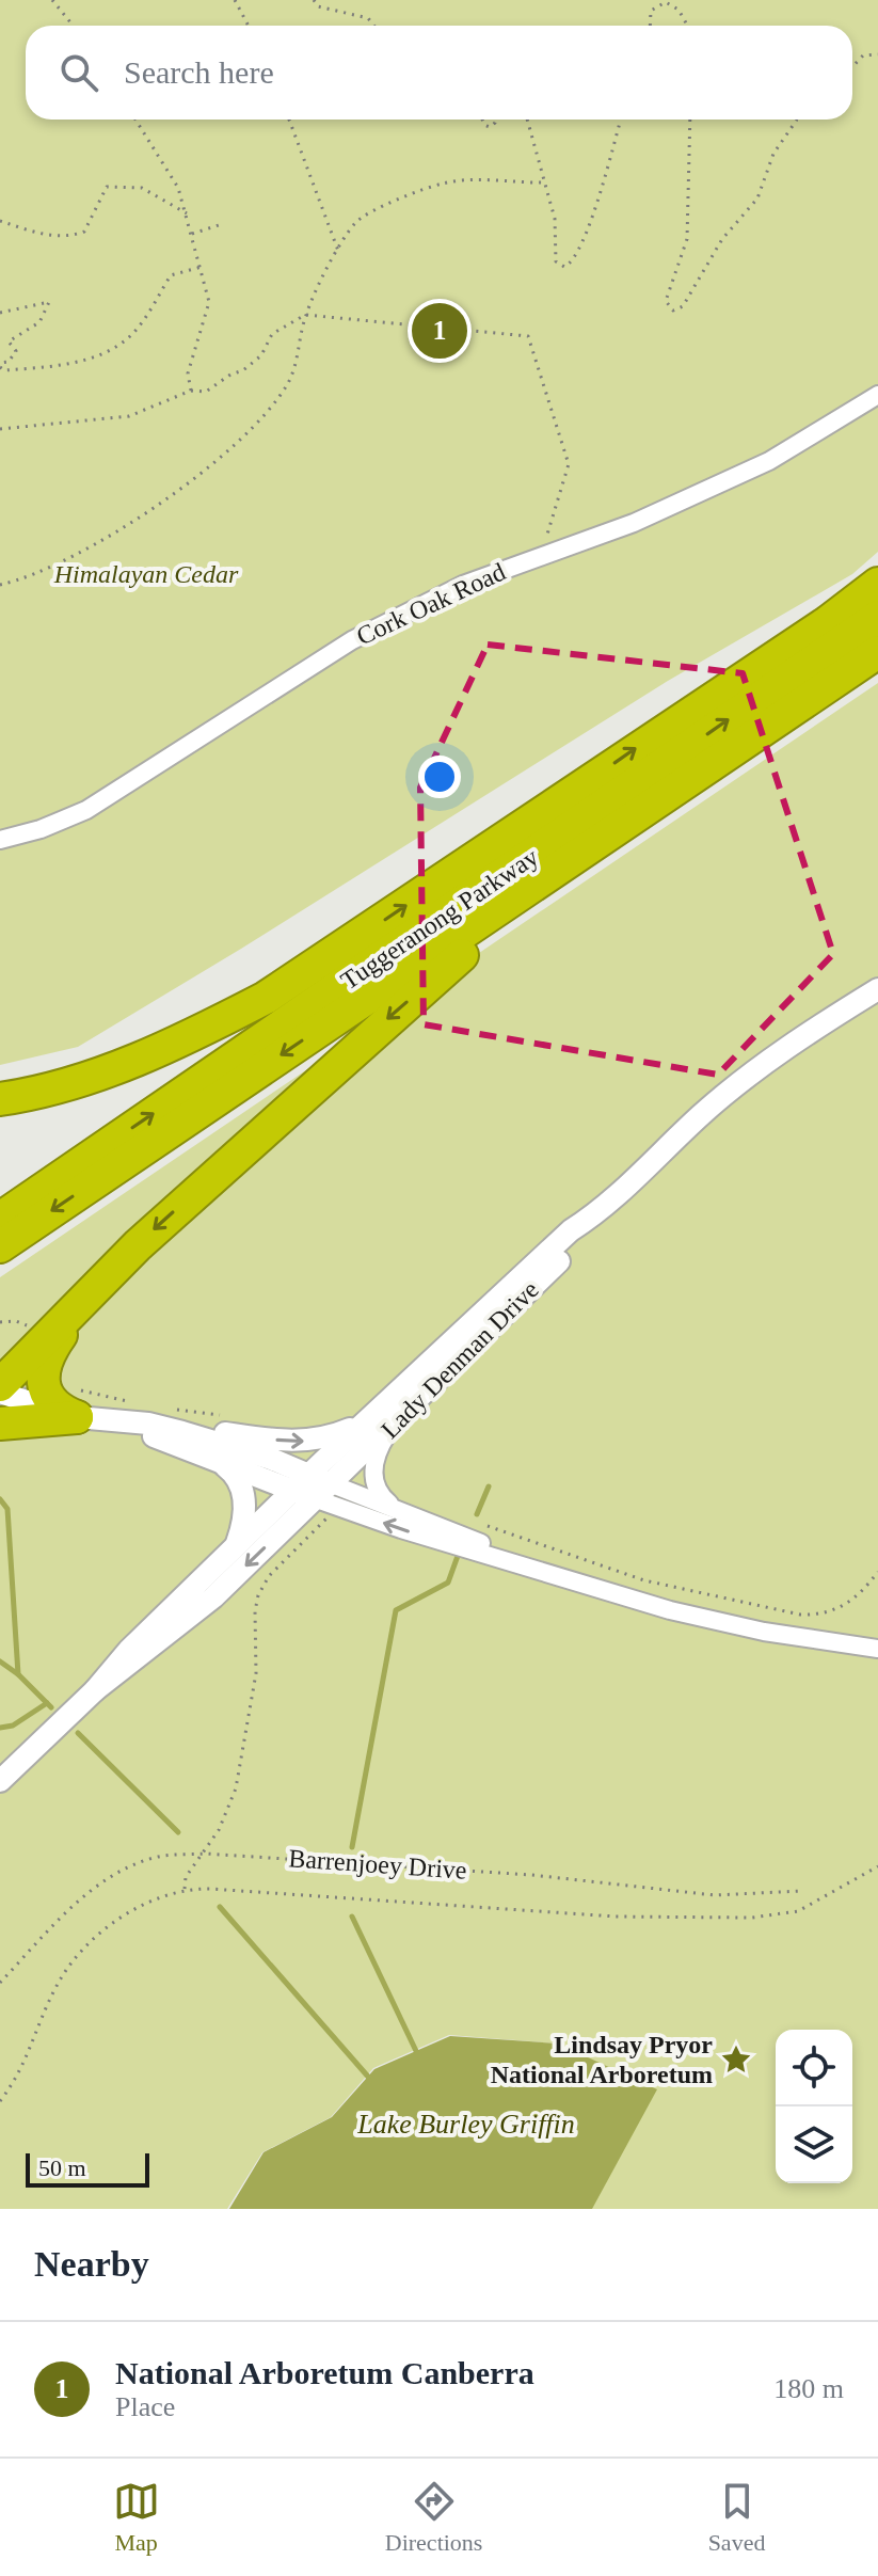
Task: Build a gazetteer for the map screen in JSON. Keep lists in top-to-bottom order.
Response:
{
  "streets": {
    "highway": ["Tuggeranong Parkway"],
    "street": ["Cork Oak Road", "Lady Denman Drive"],
    "path": ["Barrenjoey Drive"]
  },
  "water": ["Lake Burley Griffin"],
  "parks": ["Himalayan Cedar"],
  "places": {
    "place": ["Lindsay Pryor National Arboretum"]
  },
  "scale_bar": "50 m",
  "page": {
    "search": "Search here",
    "pins": "1",
    "scale": "50 m",
    "heading": "Nearby",
    "list": [
      {
        "mark": "1",
        "name": "National Arboretum Canberra",
        "note": "Place",
        "value": "180 m"
      }
    ],
    "nav": ["Map", "Directions", "Saved"]
  }
}
